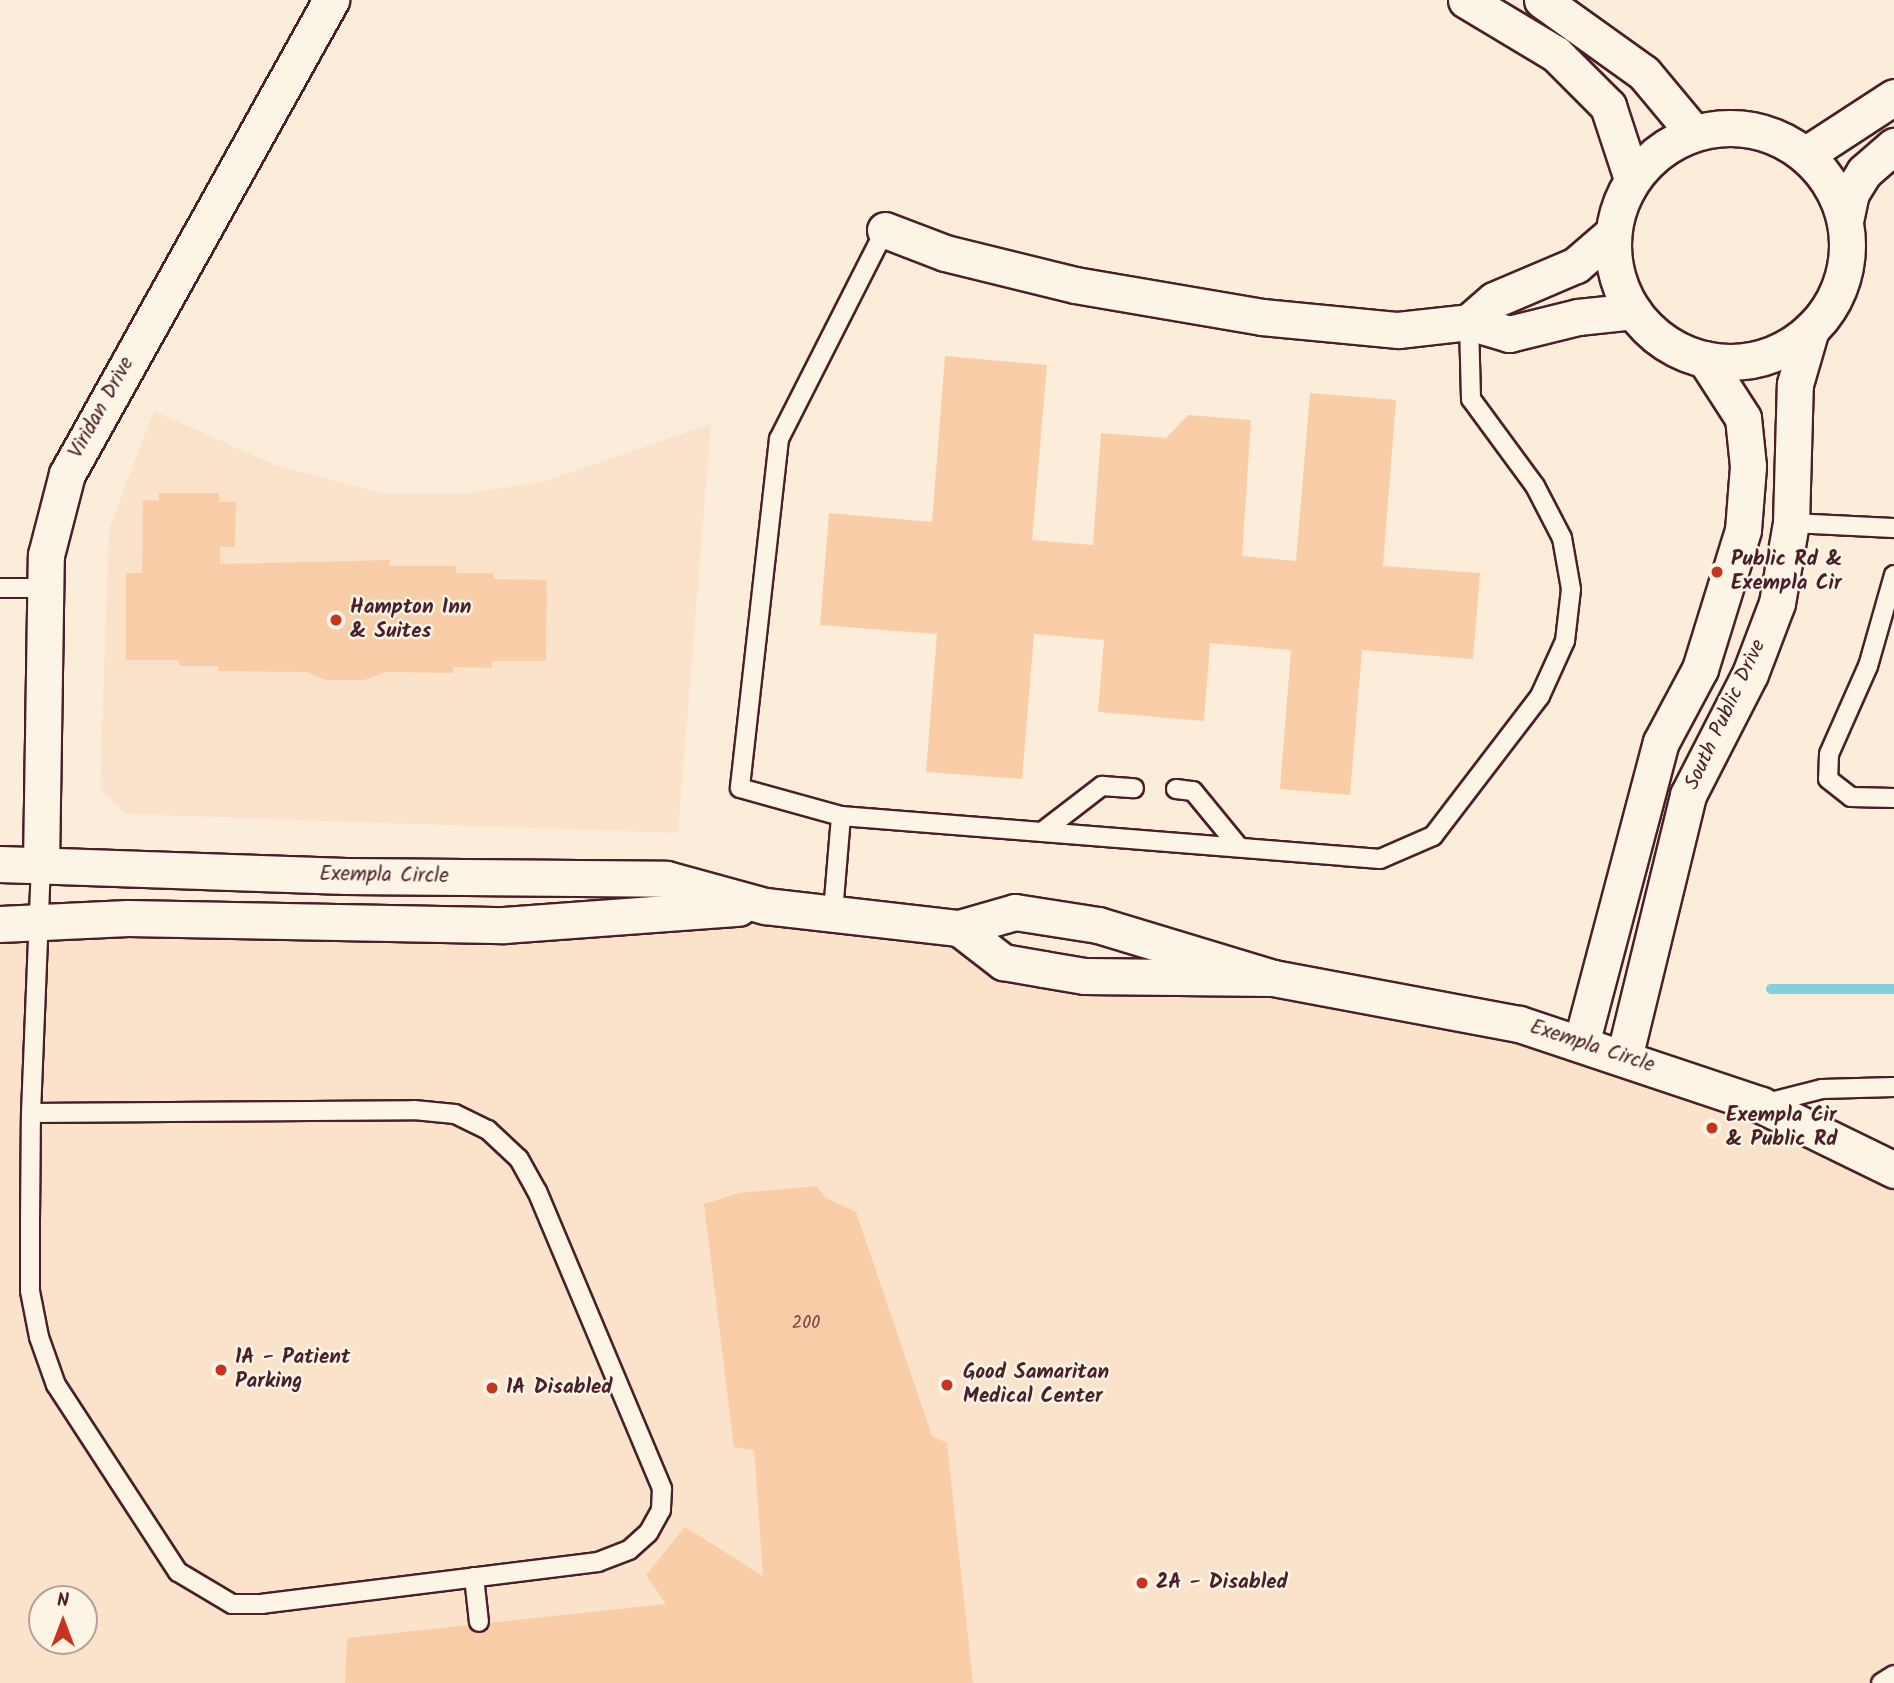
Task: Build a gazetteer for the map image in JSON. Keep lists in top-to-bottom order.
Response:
{
  "streets": {
    "street": ["Viridan Drive", "South Public Drive", "Exempla Circle"]
  },
  "crossings": [
    ["Viridan Drive", "Exempla Circle"],
    ["South Public Drive", "Exempla Circle"]
  ],
  "places": [
    "Public Rd & Exempla Cir",
    "Hampton Inn & Suites",
    "Exempla Cir & Public Rd",
    "1A - Patient Parking",
    "Good Samaritan Medical Center",
    "1A Disabled",
    "2A - Disabled"
  ],
  "house_numbers": ["200"],
  "north": "top"
}
